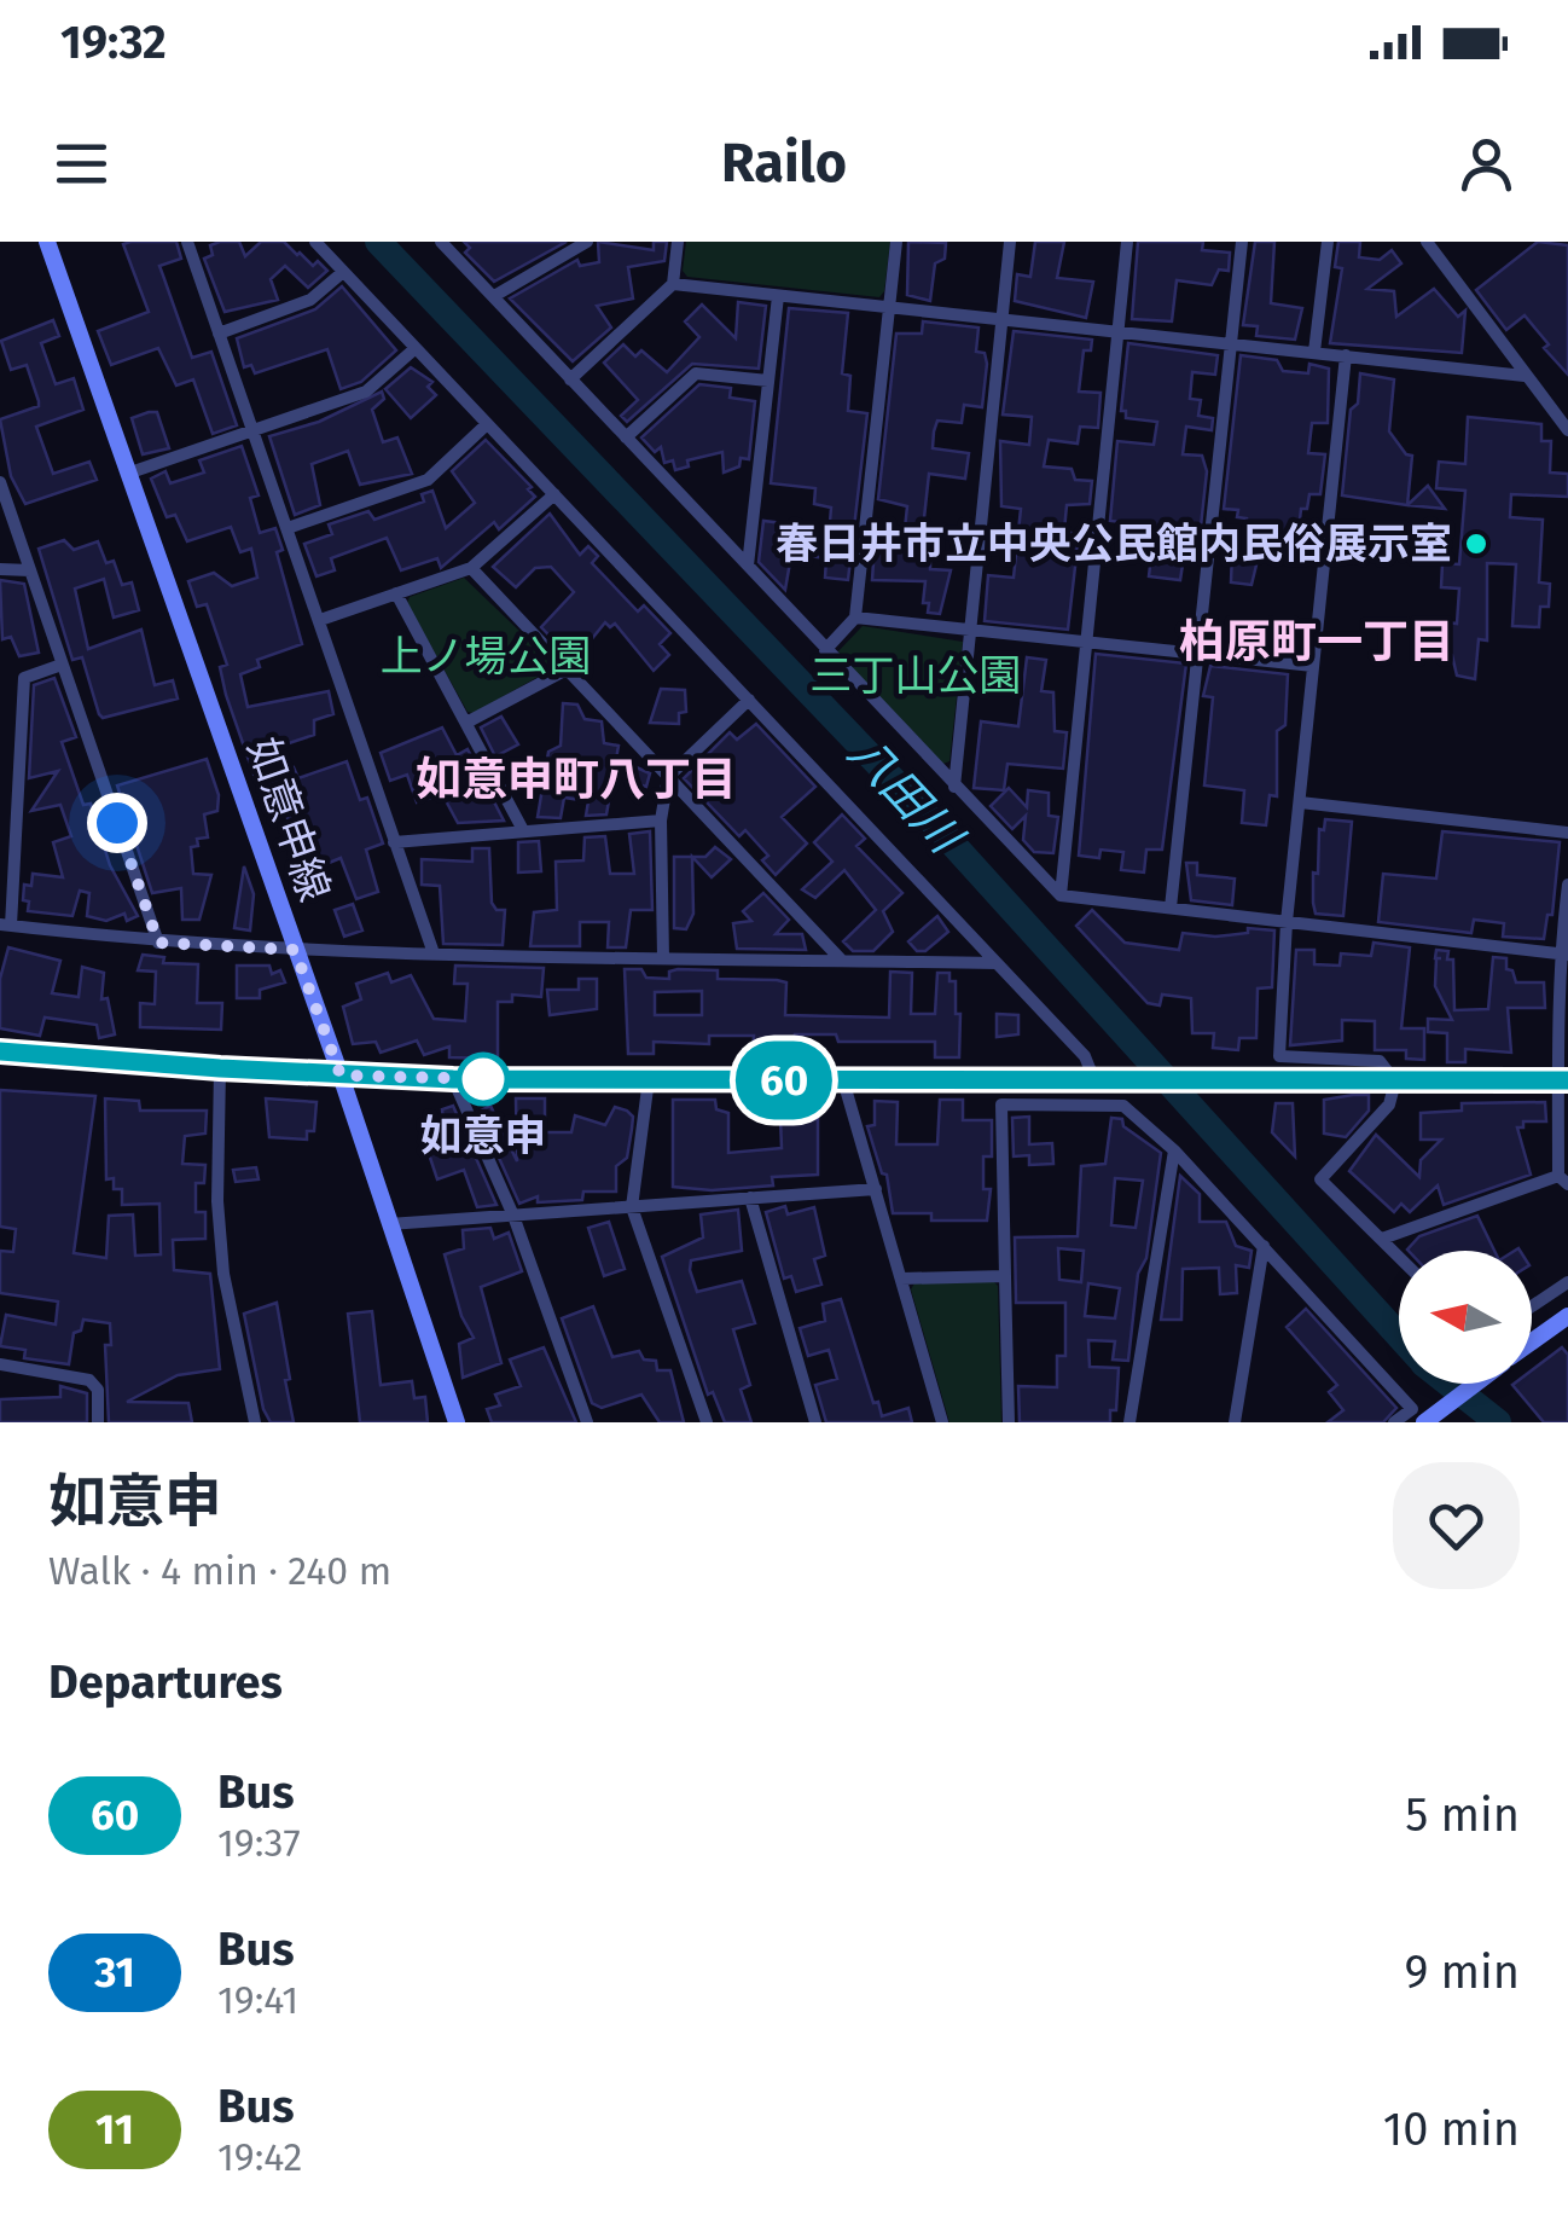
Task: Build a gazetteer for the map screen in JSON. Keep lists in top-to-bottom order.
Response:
{
  "streets": {
    "main road": ["如意申線"]
  },
  "districts": ["柏原町一丁目", "如意申町八丁目"],
  "water": ["八田川"],
  "parks": ["上ノ場公園", "三丁山公園"],
  "places": ["春日井市立中央公民館内民俗展示室", "如意申"],
  "lines": ["bus line 60"],
  "north": "left",
  "page": {
    "status": "19:32",
    "header": "Railo",
    "on_map": "60",
    "heading": [
      ["如意申", "Walk · 4 min · 240 m"],
      "Departures"
    ],
    "list": [
      {
        "mark": "60",
        "name": "Bus",
        "note": "19:37",
        "value": "5 min"
      },
      {
        "mark": "31",
        "name": "Bus",
        "note": "19:41",
        "value": "9 min"
      },
      {
        "mark": "11",
        "name": "Bus",
        "note": "19:42",
        "value": "10 min"
      }
    ]
  }
}
